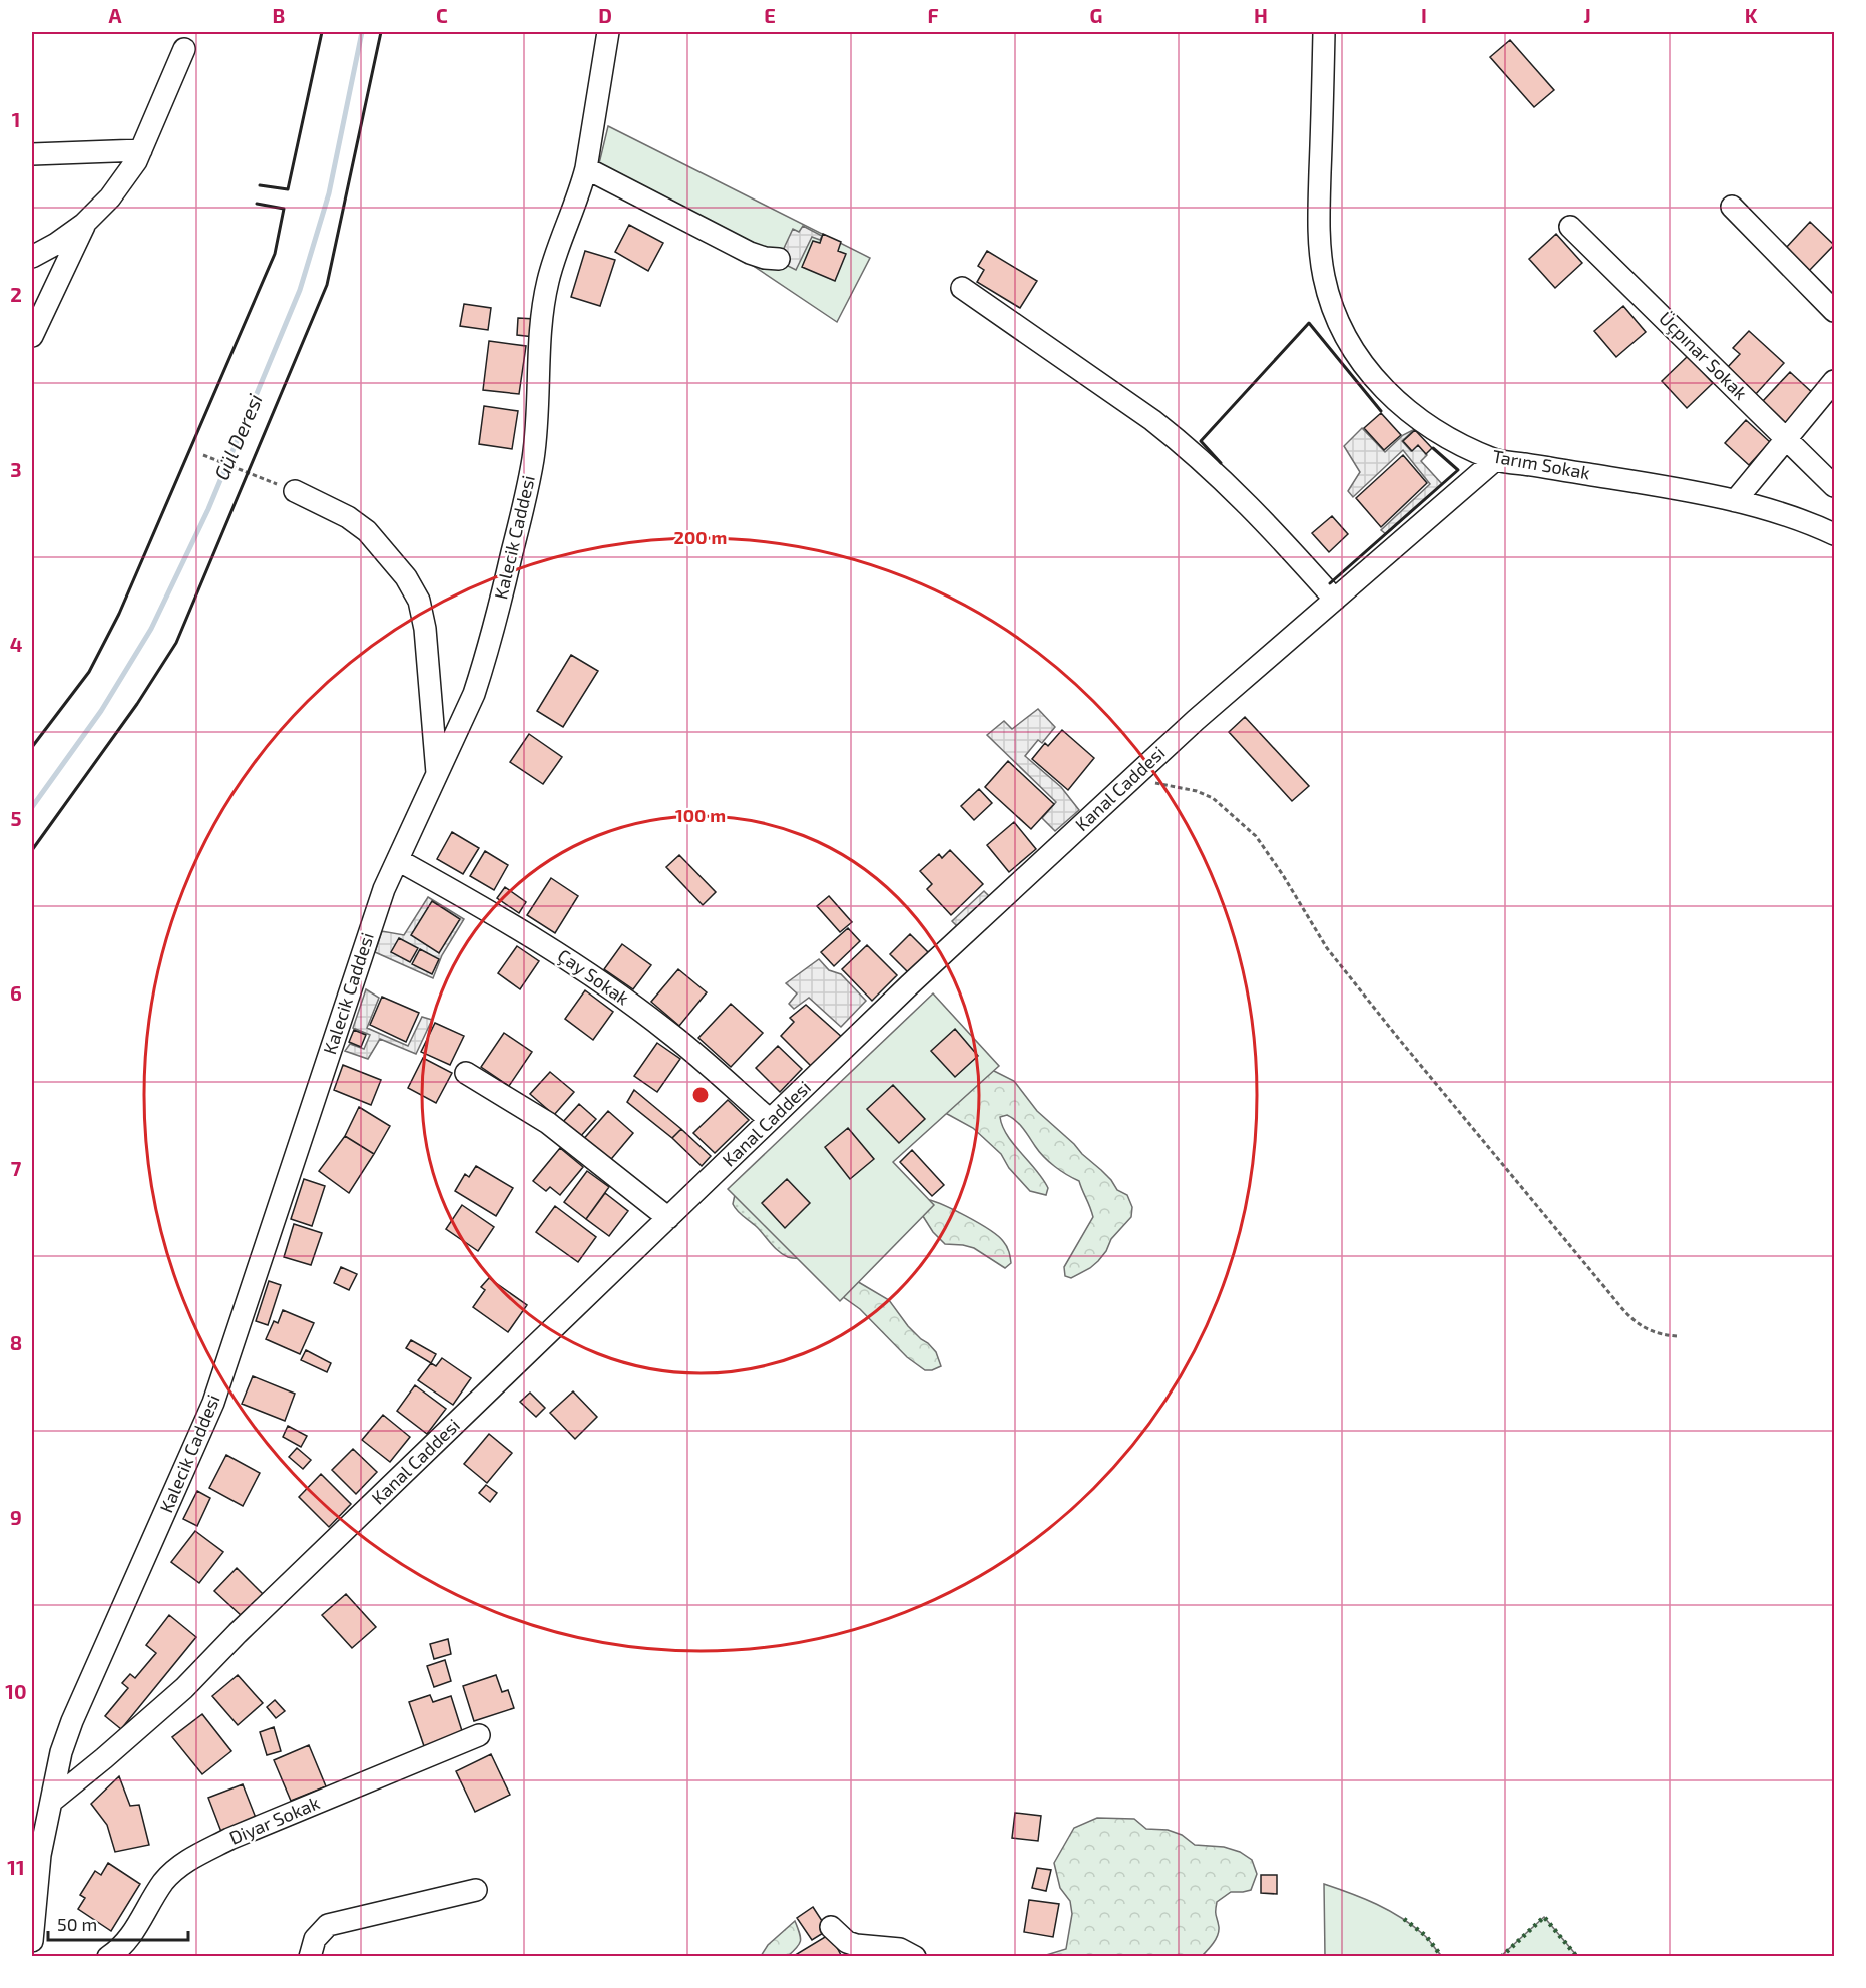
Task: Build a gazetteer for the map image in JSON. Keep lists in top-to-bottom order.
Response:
{
  "streets": {
    "street": [
      "Üçpınar Sokak",
      "Tarım Sokak",
      "Kalecik Caddesi",
      "Kanal Caddesi",
      "Çay Sokak",
      "Diyar Sokak"
    ]
  },
  "crossings": [
    ["Tarım Sokak", "Kanal Caddesi"],
    ["Kalecik Caddesi", "Kanal Caddesi"],
    ["Kalecik Caddesi", "Çay Sokak"],
    ["Kanal Caddesi", "Çay Sokak"]
  ],
  "water": ["Gül Deresi"],
  "scale_bar": "50 m",
  "grid": {
    "columns": [
      "A",
      "B",
      "C",
      "D",
      "E",
      "F",
      "G",
      "H",
      "I",
      "J",
      "K"
    ],
    "rows": [
      "1",
      "2",
      "3",
      "4",
      "5",
      "6",
      "7",
      "8",
      "9",
      "10",
      "11"
    ]
  },
  "rings": ["200 m", "100 m"]
}
